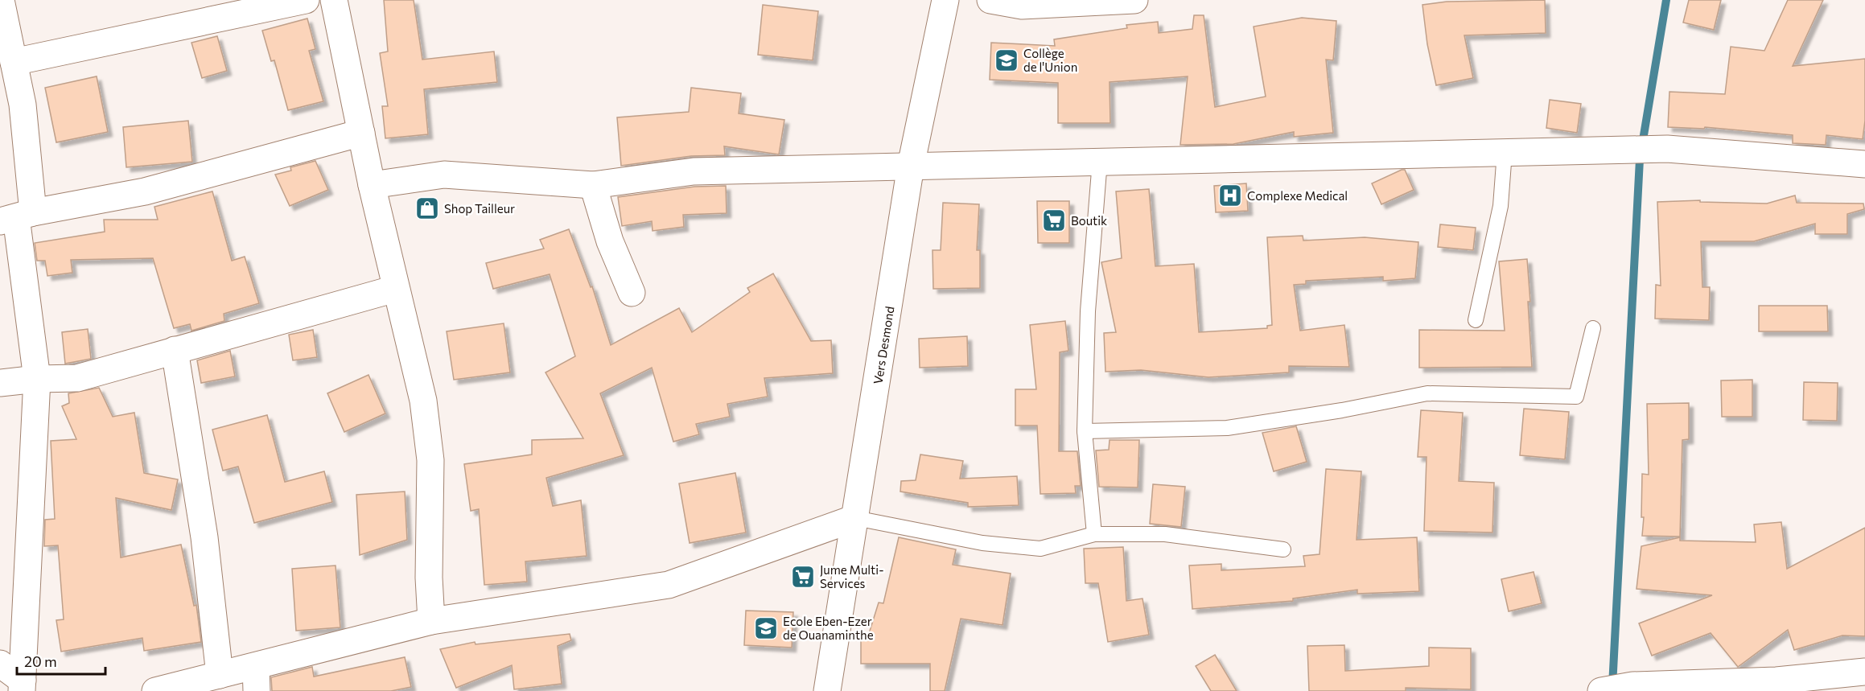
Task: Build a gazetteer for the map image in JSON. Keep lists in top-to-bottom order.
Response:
{
  "streets": {
    "street": ["Vers Desmond"]
  },
  "places": {
    "school or university": ["Collège de l'Union", "Ecole Eben-Ezer de Ouanaminthe"],
    "hospital": ["Complexe Medical"],
    "shop": ["Shop Tailleur"],
    "supermarket": ["Boutik", "Jume Multi- Services"]
  },
  "scale_bar": "20 m"
}
